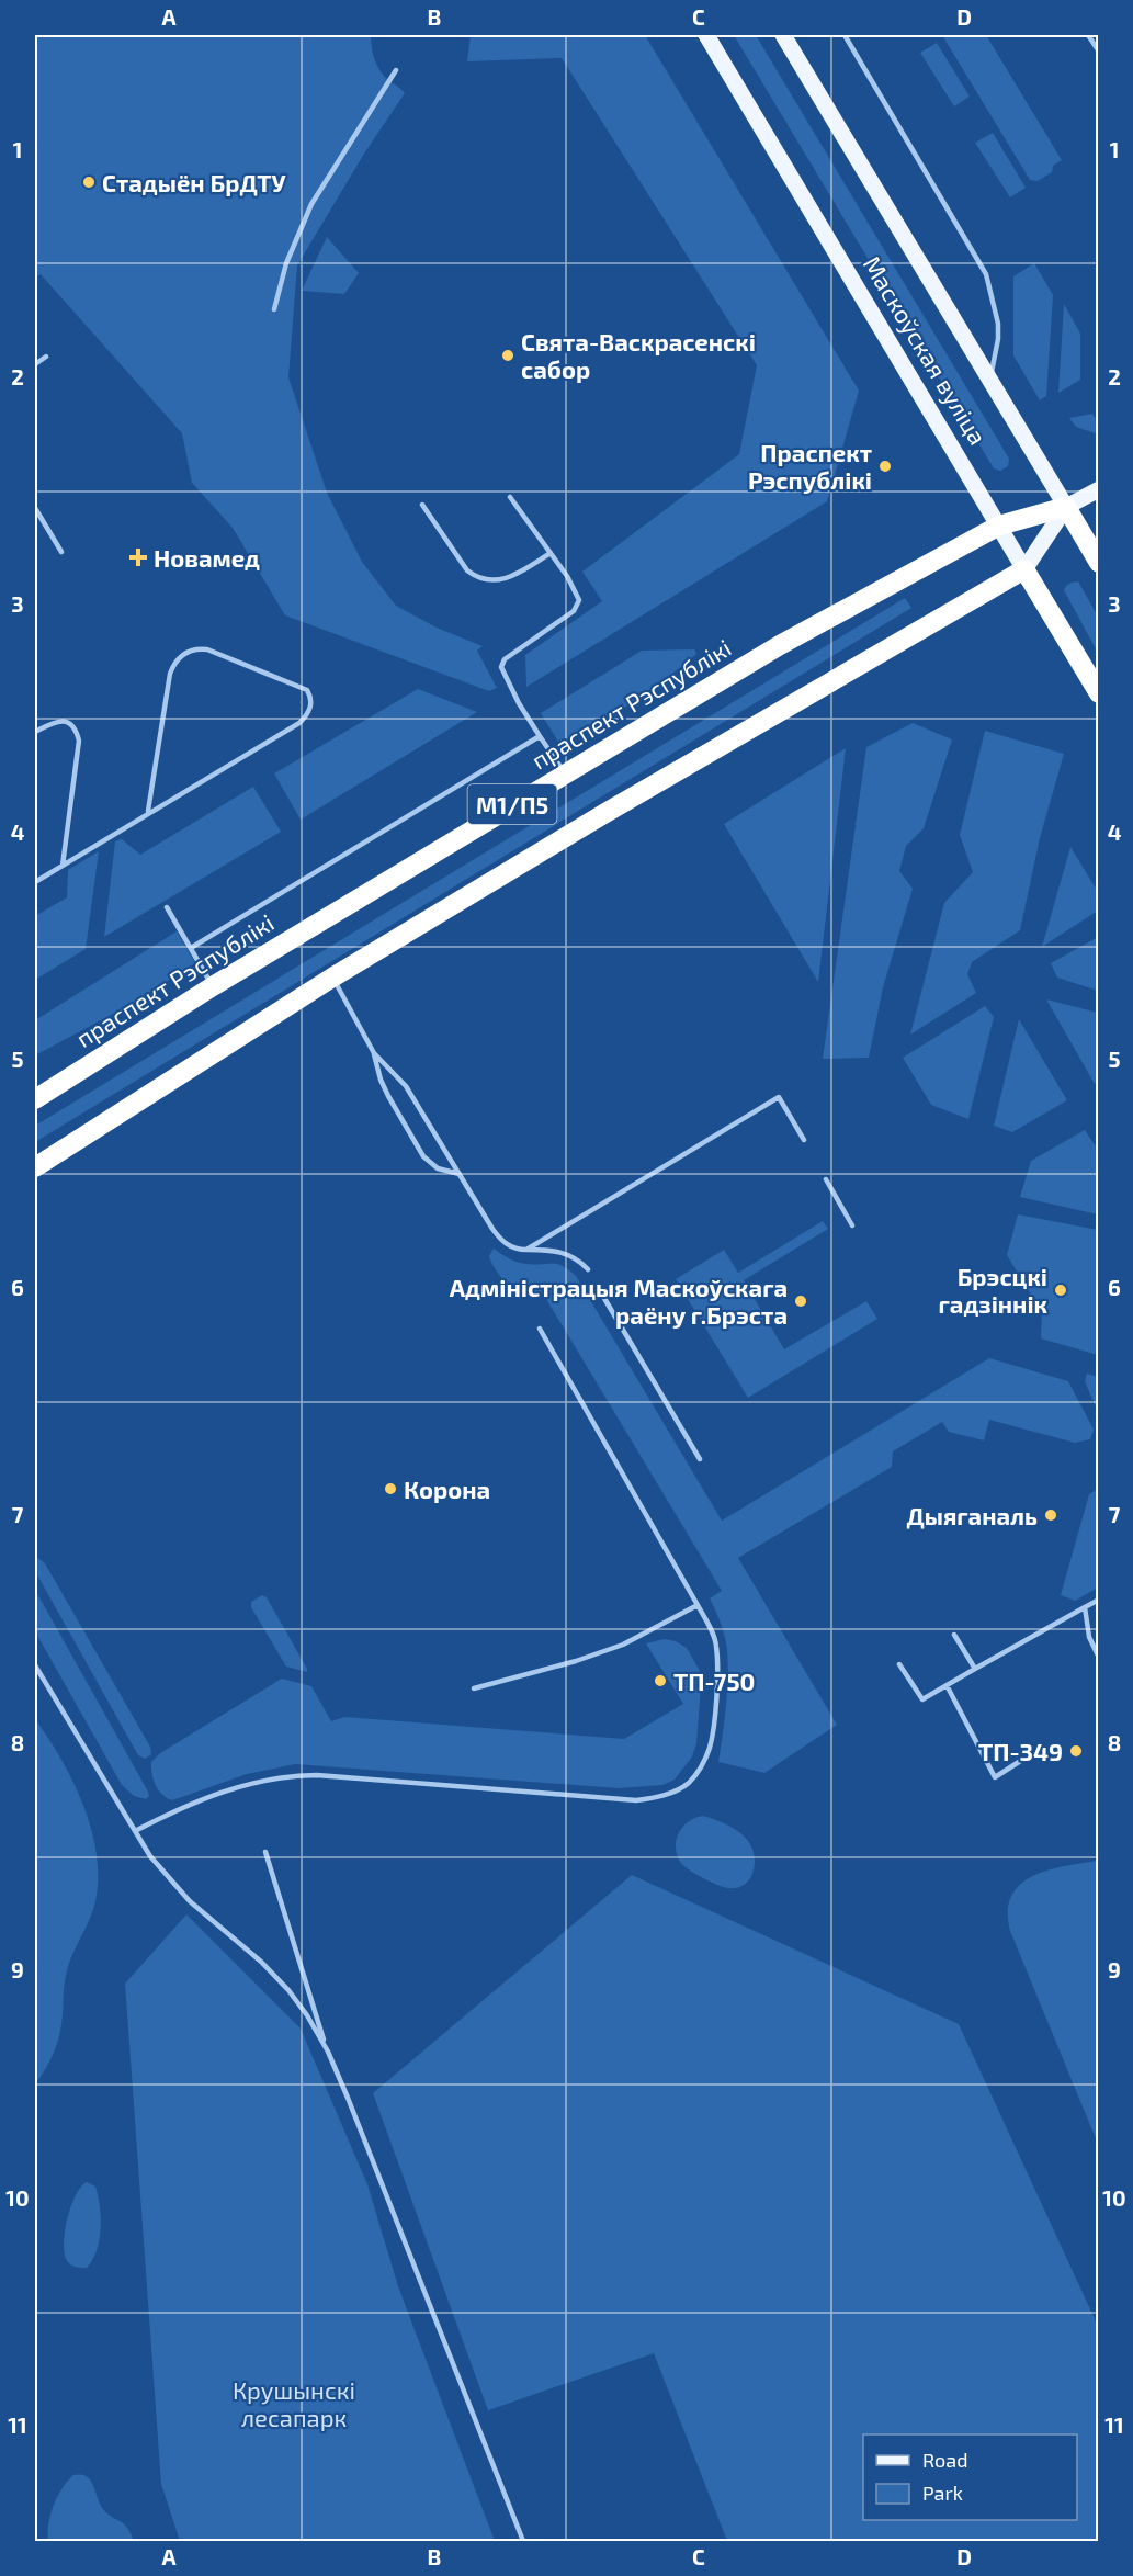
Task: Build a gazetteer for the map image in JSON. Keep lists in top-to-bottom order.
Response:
{
  "streets": {
    "highway": ["Маскоўская вуліца", "праспект Рэспублікі", "М1/П5"]
  },
  "crossings": [
    ["Маскоўская вуліца", "праспект Рэспублікі"],
    ["Маскоўская вуліца", "М1/П5"]
  ],
  "parks": ["Крушынскі лесапарк"],
  "places": {
    "other": [
      "Стадыён БрДТУ",
      "Свята-Васкрасенскі сабор",
      "Праспект Рэспублікі",
      "Брэсцкі гадзіннік",
      "Адміністрацыя Маскоўскага раёну г.Брэста",
      "Корона",
      "Дыяганаль",
      "ТП-750",
      "ТП-349"
    ],
    "health": ["Новамед"]
  },
  "legend": ["Road", "Park"],
  "grid": {
    "columns": [
      "A",
      "B",
      "C",
      "D"
    ],
    "rows": [
      "1",
      "2",
      "3",
      "4",
      "5",
      "6",
      "7",
      "8",
      "9",
      "10",
      "11"
    ]
  }
}
